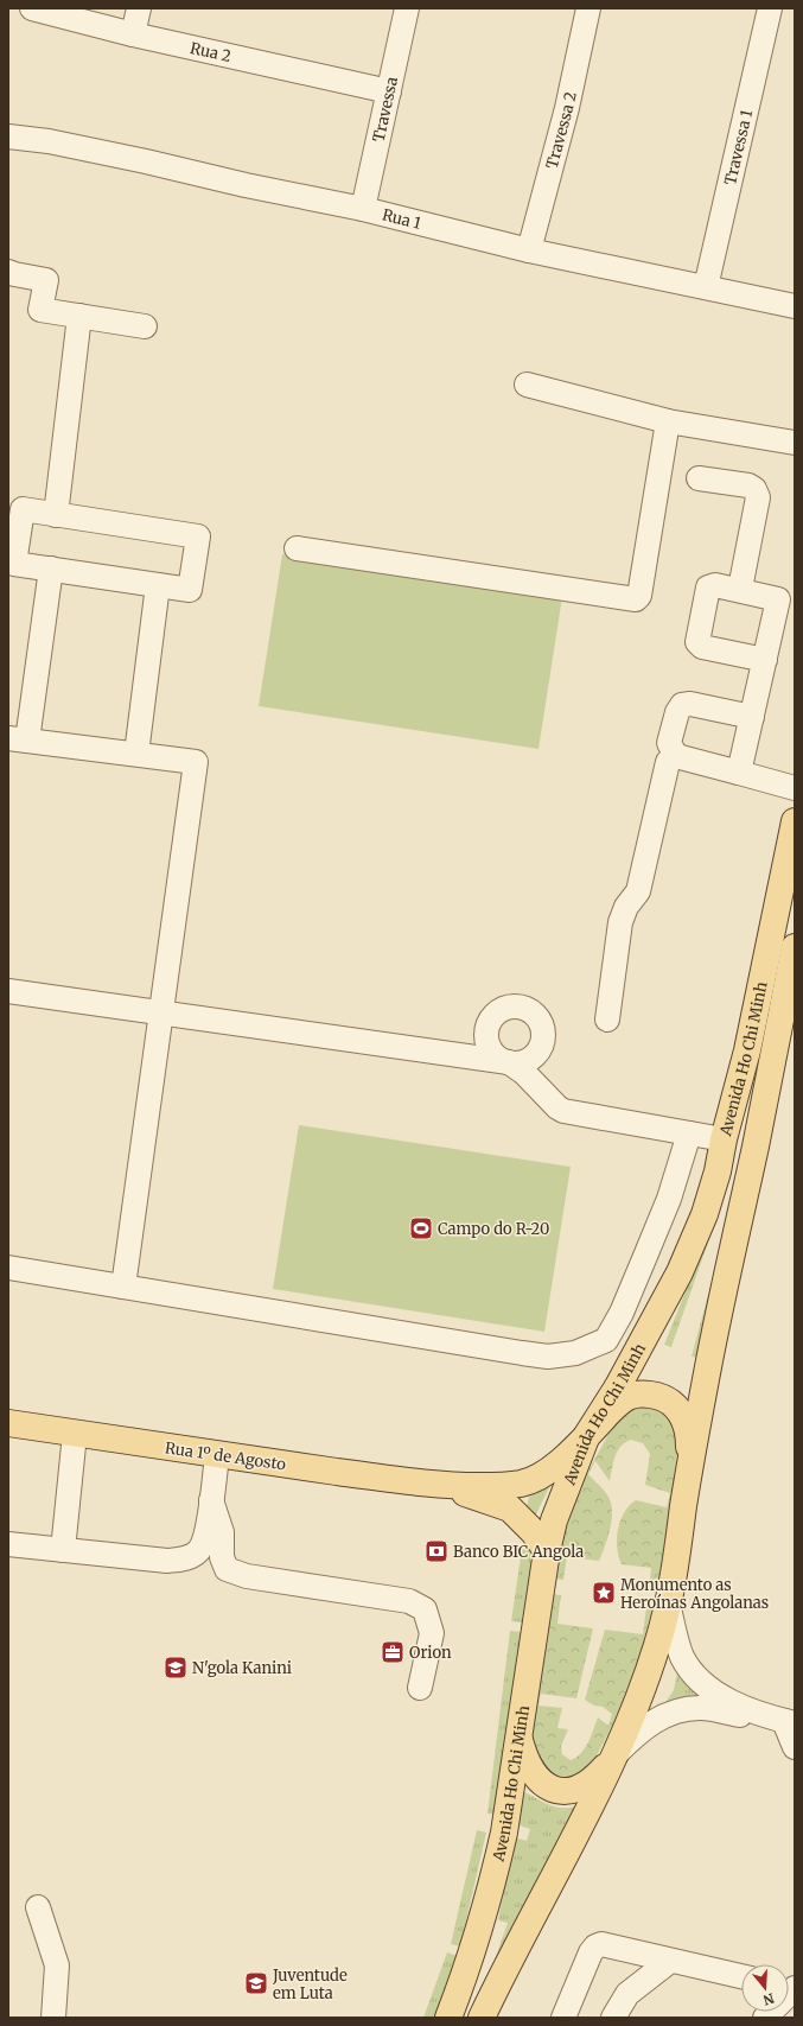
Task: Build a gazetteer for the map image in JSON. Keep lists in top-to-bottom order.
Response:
{
  "streets": {
    "main road": ["Avenida Ho Chi Minh", "Rua 1º de Agosto"],
    "street": [
      "Rua 2",
      "Travessa",
      "Travessa 2",
      "Travessa 1",
      "Rua 1"
    ]
  },
  "crossings": [
    ["Rua 2", "Travessa"],
    ["Travessa", "Rua 1"],
    ["Travessa 2", "Rua 1"],
    ["Travessa 1", "Rua 1"]
  ],
  "places": {
    "sports": ["Campo do R-20"],
    "bank": ["Banco BIC Angola"],
    "place": ["Monumento as Heroínas Angolanas"],
    "office": ["Orion"],
    "school or university": ["N'gola Kanini", "Juventude em Luta"]
  },
  "north": "bottom"
}
